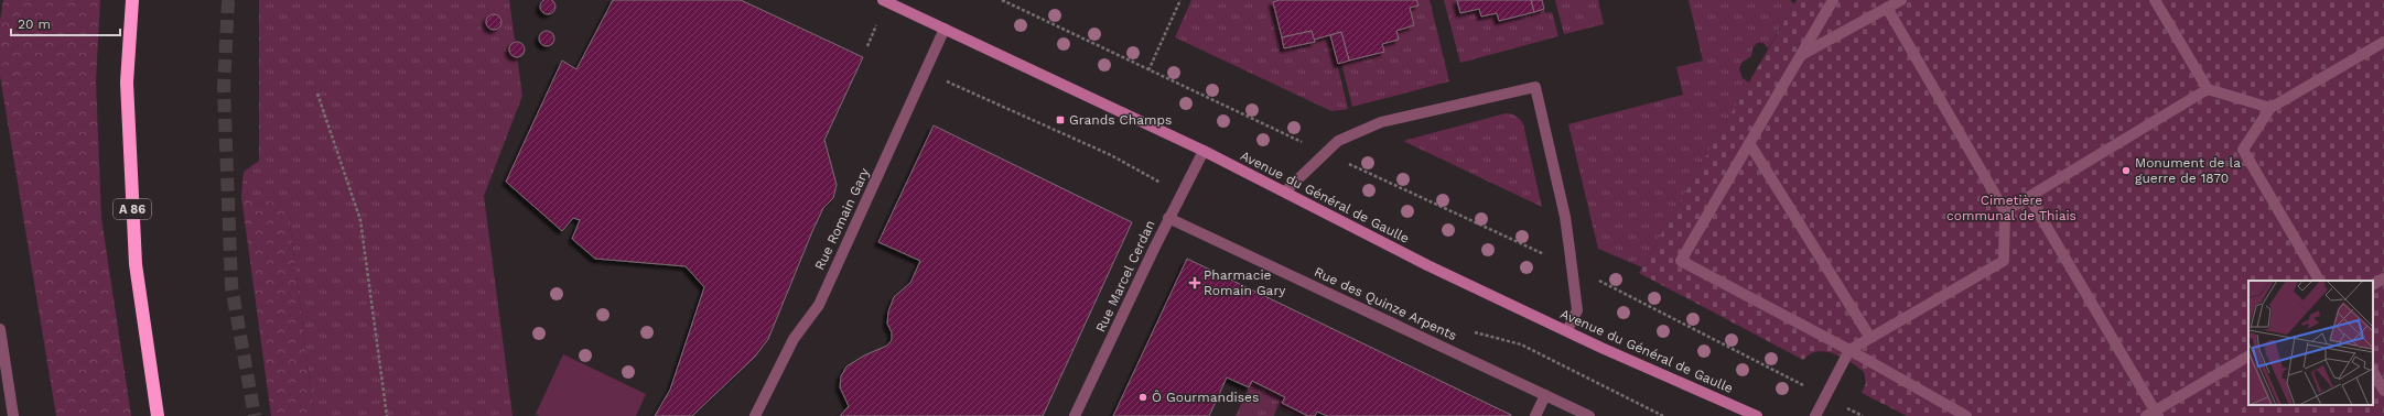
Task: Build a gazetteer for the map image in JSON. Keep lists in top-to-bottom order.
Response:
{
  "streets": {
    "highway": ["A 86"],
    "main road": ["Avenue du Général de Gaulle"],
    "street": ["Rue Romain Gary", "Rue Marcel Cerdan", "Rue des Quinze Arpents"]
  },
  "crossings": [
    ["Avenue du Général de Gaulle", "Rue Romain Gary"],
    ["Avenue du Général de Gaulle", "Rue Marcel Cerdan"],
    ["Rue Marcel Cerdan", "Rue des Quinze Arpents"]
  ],
  "parks": ["Cimetière communal de Thiais"],
  "places": {
    "transit": ["Grands Champs"],
    "other": ["Monument de la guerre de 1870", "Ô Gourmandises"],
    "health": ["Pharmacie Romain Gary"]
  },
  "scale_bar": "20 m"
}
